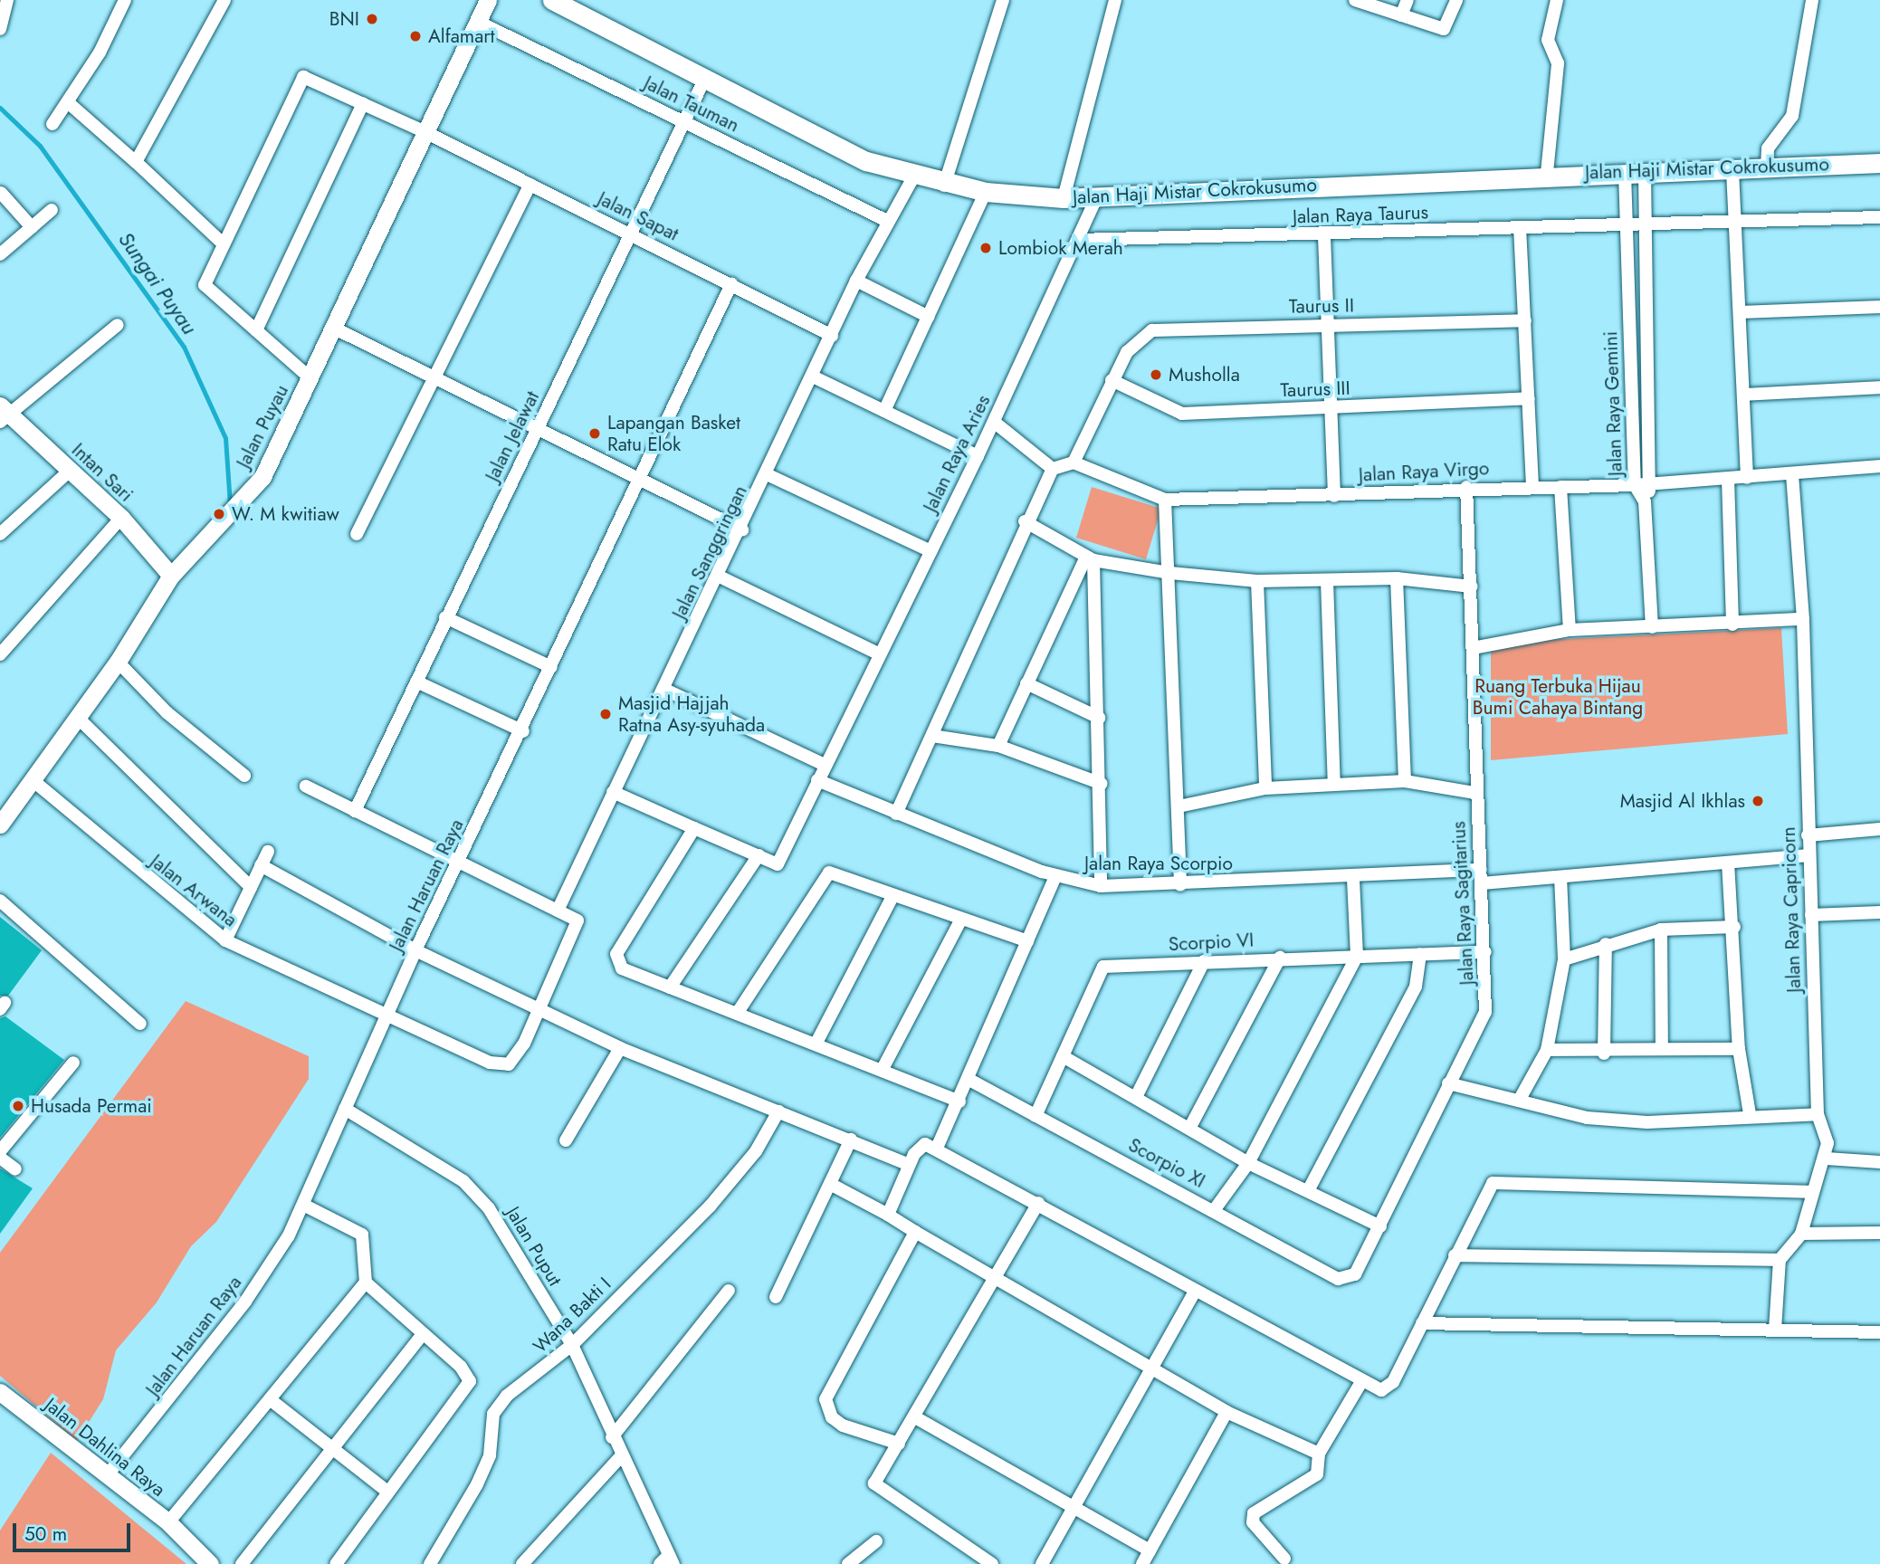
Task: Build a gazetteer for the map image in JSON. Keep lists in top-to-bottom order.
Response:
{
  "streets": {
    "main road": ["Jalan Haji Mistar Cokrokusumo"],
    "street": [
      "Jalan Tauman",
      "Jalan Raya Taurus",
      "Jalan Sapat",
      "Taurus II",
      "Taurus III",
      "Jalan Raya Gemini",
      "Jalan Puyau",
      "Jalan Jelawat",
      "Jalan Raya Aries",
      "Jalan Raya Virgo",
      "Intan Sari",
      "Jalan Sanggringan",
      "Jalan Raya Scorpio",
      "Jalan Haruan Raya",
      "Jalan Arwana",
      "Jalan Raya Sagitarius",
      "Jalan Raya Capricorn",
      "Scorpio VI",
      "Scorpio XI",
      "Jalan Puput",
      "Wana Bakti I",
      "Jalan Dahlina Raya"
    ]
  },
  "crossings": [
    ["Jalan Tauman", "Jalan Puyau"],
    ["Jalan Tauman", "Jalan Jelawat"],
    ["Jalan Tauman", "Jalan Sanggringan"],
    ["Jalan Haji Mistar Cokrokusumo", "Jalan Raya Gemini"],
    ["Jalan Haji Mistar Cokrokusumo", "Jalan Jelawat"],
    ["Jalan Haji Mistar Cokrokusumo", "Jalan Raya Aries"],
    ["Jalan Haji Mistar Cokrokusumo", "Jalan Sanggringan"],
    ["Jalan Raya Taurus", "Jalan Raya Gemini"],
    ["Jalan Raya Taurus", "Jalan Raya Aries"],
    ["Jalan Sapat", "Jalan Puyau"],
    ["Jalan Sapat", "Jalan Jelawat"],
    ["Jalan Sapat", "Jalan Sanggringan"],
    ["Jalan Sapat", "Jalan Haruan Raya"],
    ["Taurus II", "Taurus III"],
    ["Taurus II", "Jalan Raya Virgo"],
    ["Jalan Raya Gemini", "Jalan Raya Virgo"],
    ["Jalan Puyau", "Intan Sari"],
    ["Jalan Puyau", "Jalan Arwana"],
    ["Jalan Raya Aries", "Jalan Raya Scorpio"],
    ["Jalan Raya Virgo", "Jalan Raya Sagitarius"],
    ["Jalan Raya Virgo", "Jalan Raya Capricorn"],
    ["Jalan Raya Scorpio", "Jalan Raya Sagitarius"],
    ["Jalan Haruan Raya", "Jalan Arwana"],
    ["Jalan Haruan Raya", "Jalan Puput"],
    ["Jalan Haruan Raya", "Jalan Dahlina Raya"],
    ["Jalan Raya Sagitarius", "Scorpio VI"],
    ["Jalan Raya Sagitarius", "Scorpio XI"],
    ["Scorpio VI", "Scorpio XI"],
    ["Jalan Puput", "Wana Bakti I"]
  ],
  "water": ["Sungai Puyau"],
  "parks": ["Ruang Terbuka Hijau Bumi Cahaya Bintang"],
  "places": [
    "BNI",
    "Alfamart",
    "Lombiok Merah",
    "Musholla",
    "Lapangan Basket Ratu Elok",
    "W. M kwitiaw",
    "Masjid Hajjah Ratna Asy-syuhada",
    "Masjid Al Ikhlas",
    "Husada Permai"
  ],
  "scale_bar": "50 m"
}
